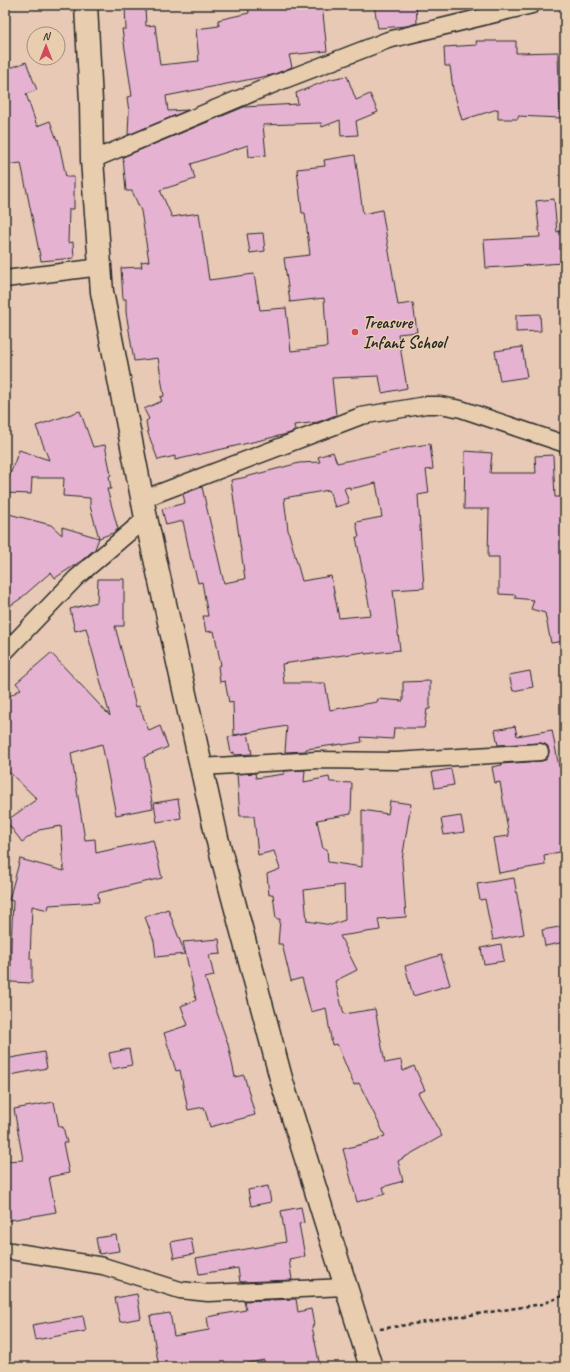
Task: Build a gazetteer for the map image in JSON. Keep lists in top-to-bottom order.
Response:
{
  "places": ["Treasure Infant School"],
  "north": "top"
}
